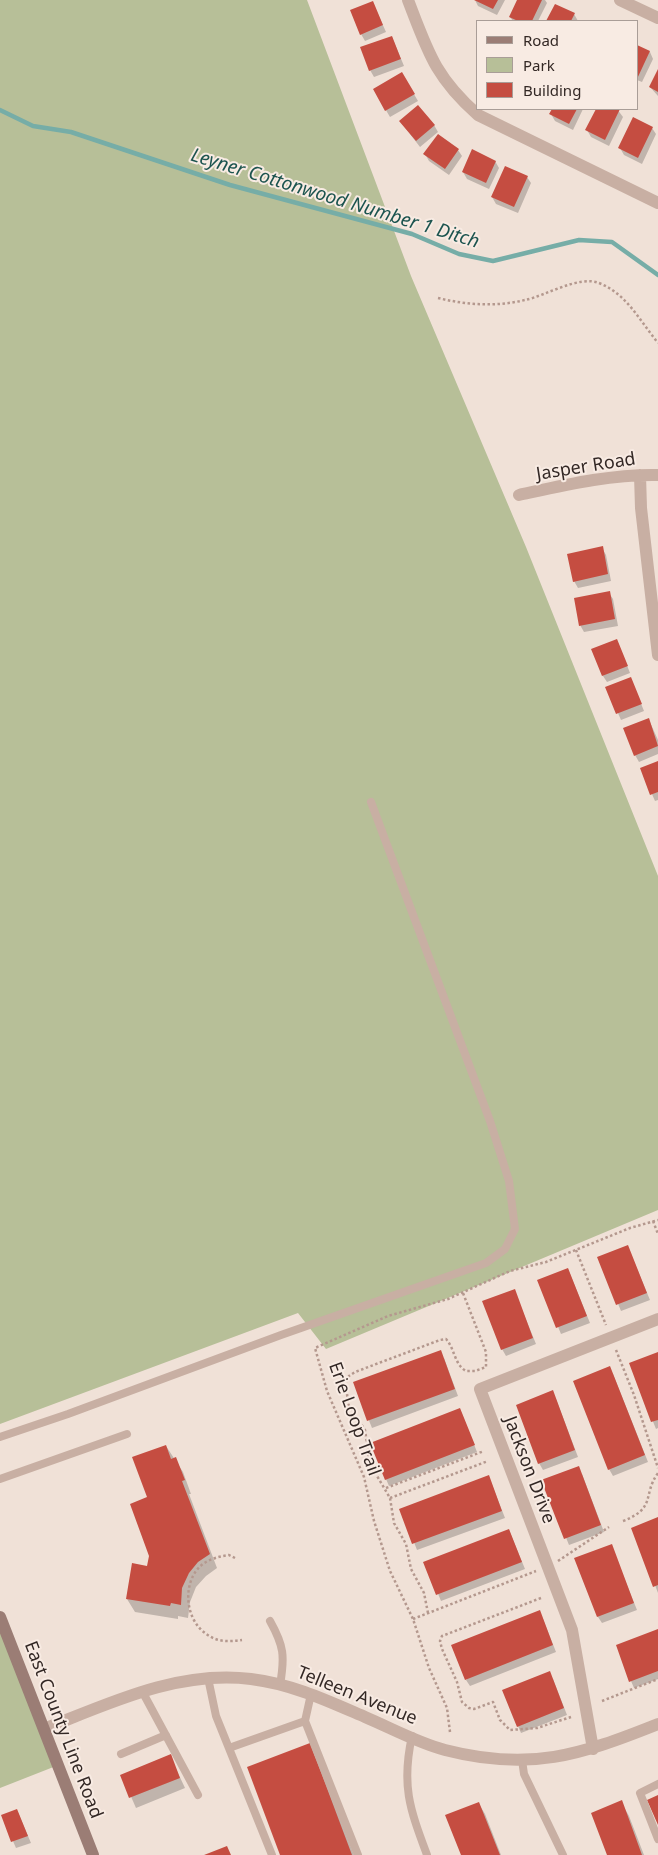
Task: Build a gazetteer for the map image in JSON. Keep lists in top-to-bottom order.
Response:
{
  "streets": {
    "main road": ["East County Line Road"],
    "street": ["Jasper Road", "Jackson Drive", "Telleen Avenue"],
    "path": ["Erie Loop Trail"]
  },
  "crossings": [
    ["Jackson Drive", "Telleen Avenue"],
    ["Telleen Avenue", "East County Line Road"]
  ],
  "water": ["Leyner Cottonwood Number 1 Ditch"],
  "legend": ["Road", "Park", "Building"]
}
